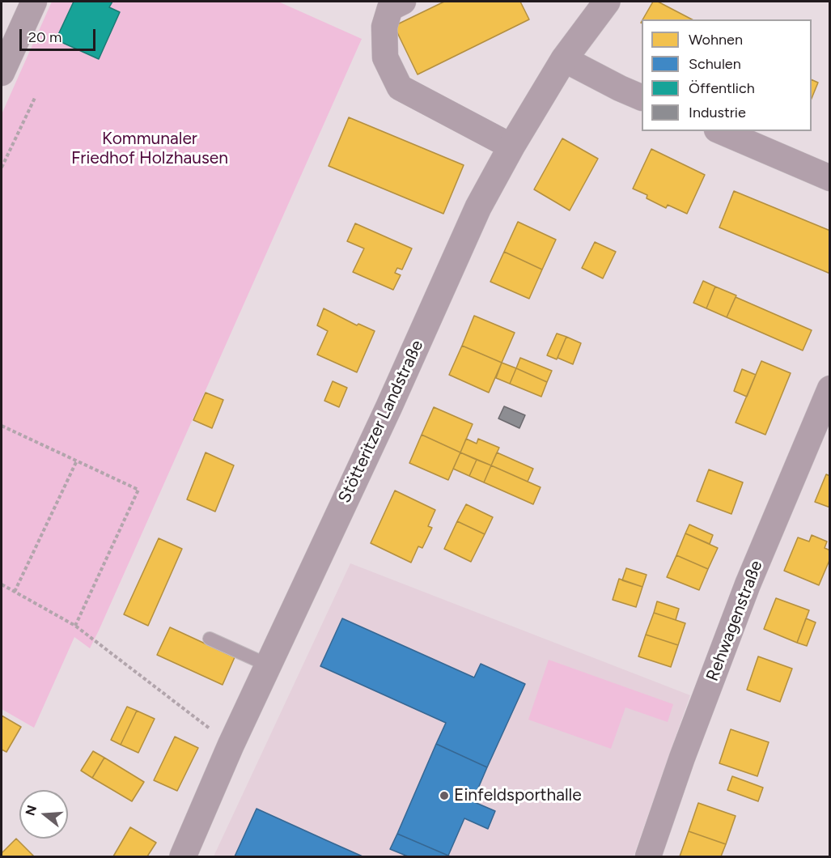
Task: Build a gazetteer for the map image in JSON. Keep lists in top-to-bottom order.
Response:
{
  "streets": {
    "street": ["Stötteritzer Landstraße", "Rehwagenstraße"]
  },
  "parks": ["Kommunaler Friedhof Holzhausen"],
  "places": ["Einfeldsporthalle"],
  "legend": [
    "Wohnen",
    "Schulen",
    "Öffentlich",
    "Industrie"
  ],
  "scale_bar": "20 m",
  "north": "left"
}
